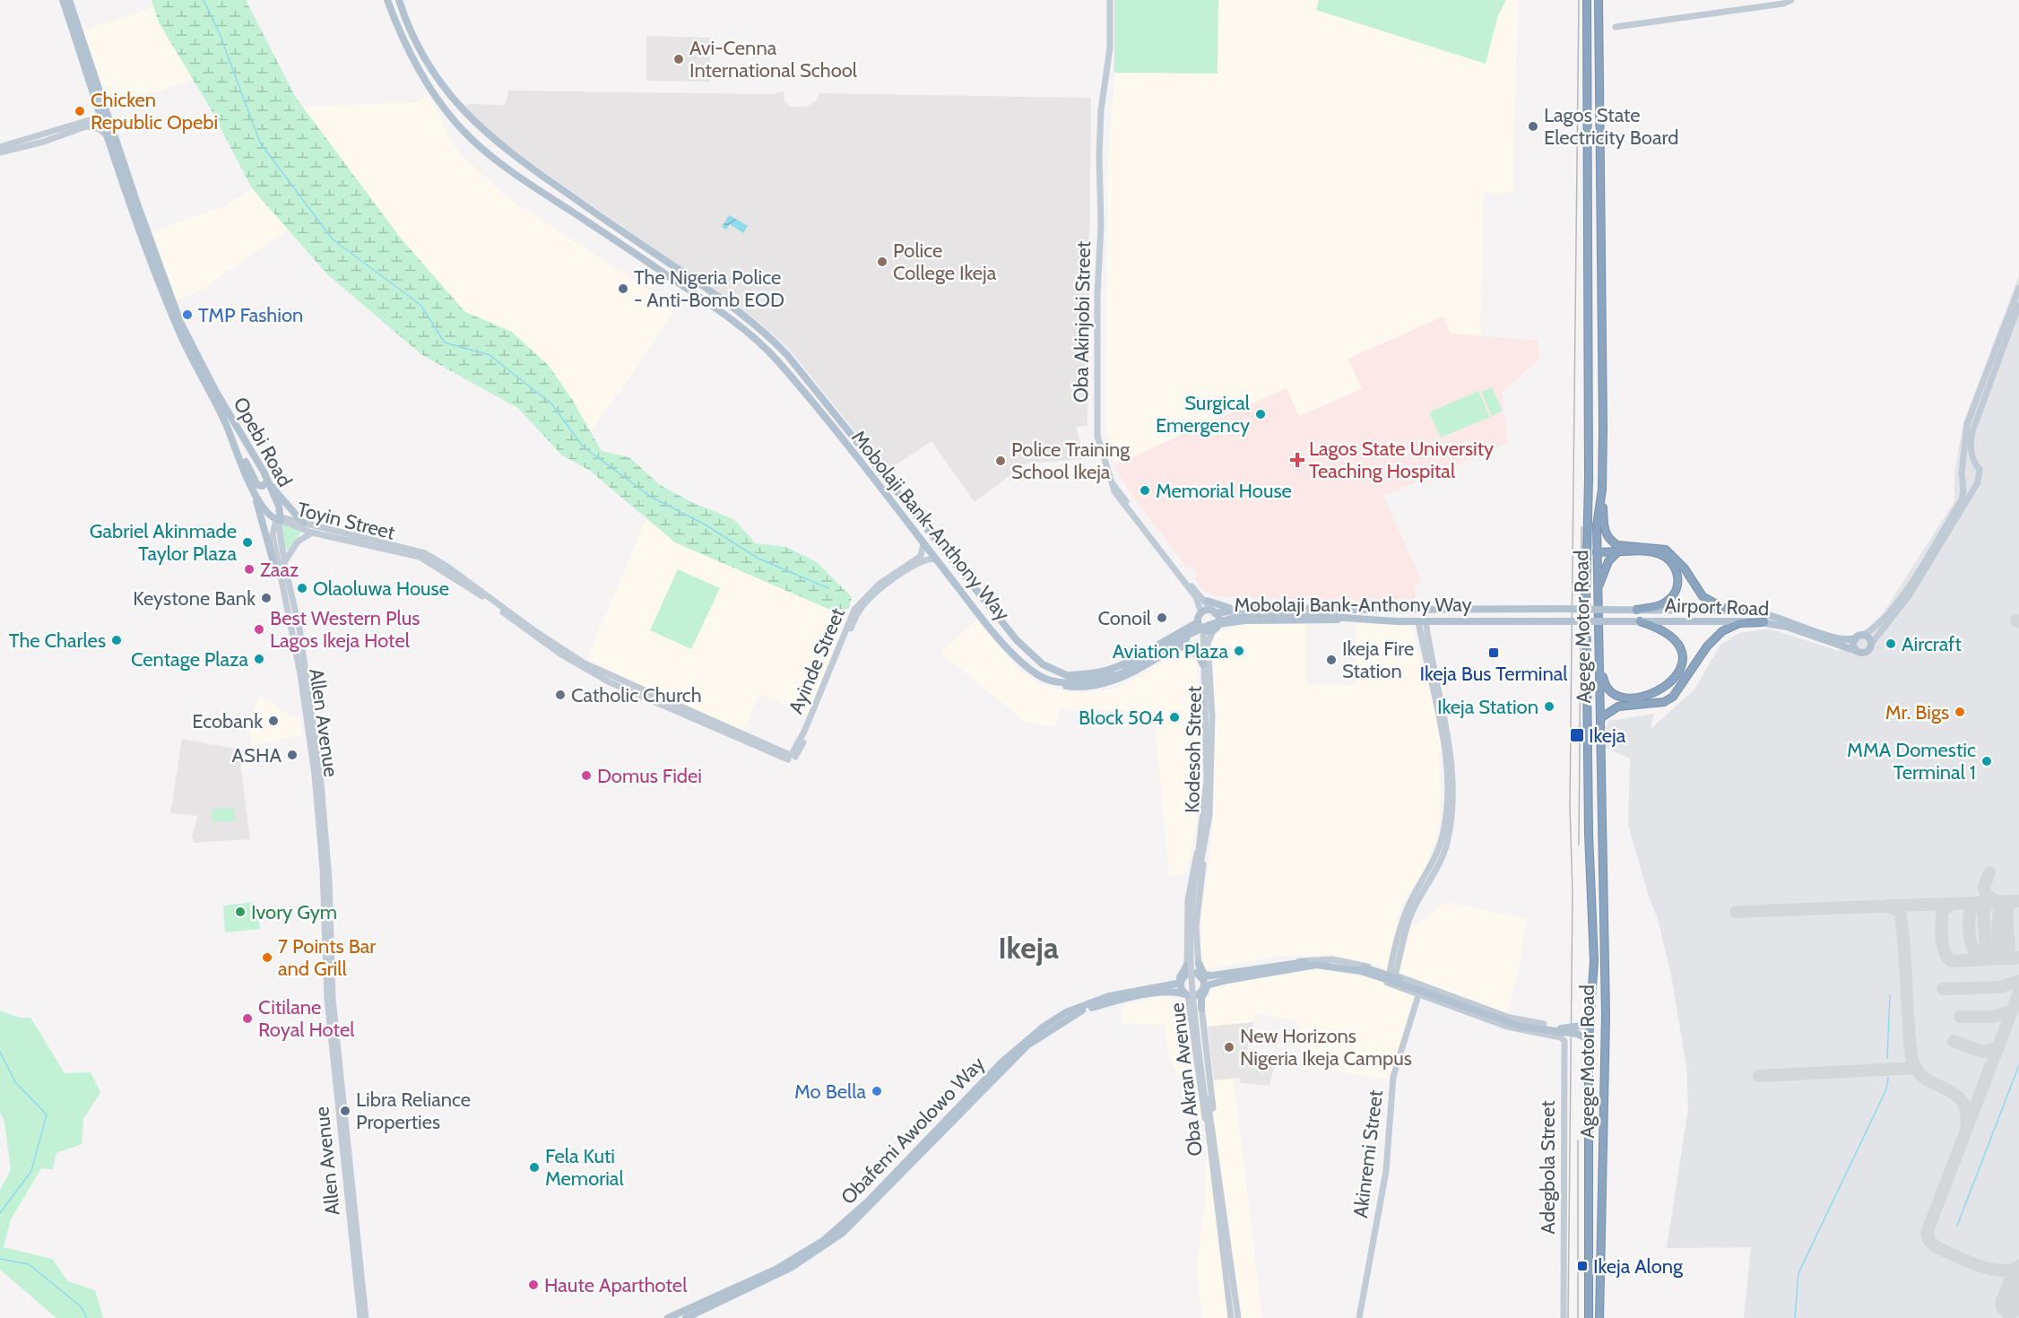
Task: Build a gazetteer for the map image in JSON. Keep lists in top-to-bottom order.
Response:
{
  "streets": {
    "highway": ["Agege Motor Road"],
    "main road": [
      "Oba Akinjobi Street",
      "Opebi Road",
      "Toyin Street",
      "Mobolaji Bank-Anthony Way",
      "Airport Road",
      "Ayinde Street",
      "Allen Avenue",
      "Kodesoh Street",
      "Oba Akran Avenue",
      "Obafemi Awolowo Way",
      "Akinremi Street",
      "Adegbola Street"
    ]
  },
  "crossings": [
    ["Oba Akinjobi Street", "Kodesoh Street"],
    ["Opebi Road", "Toyin Street"],
    ["Opebi Road", "Allen Avenue"],
    ["Toyin Street", "Ayinde Street"],
    ["Toyin Street", "Allen Avenue"],
    ["Mobolaji Bank-Anthony Way", "Airport Road"],
    ["Mobolaji Bank-Anthony Way", "Ayinde Street"],
    ["Kodesoh Street", "Oba Akran Avenue"]
  ],
  "districts": ["Ikeja"],
  "places": {
    "other": [
      "Avi-Cenna International School",
      "Chicken Republic Opebi",
      "Lagos State Electricity Board",
      "Police College Ikeja",
      "The Nigeria Police - Anti-Bomb EOD",
      "TMP Fashion",
      "Surgical Emergency",
      "Police Training School Ikeja",
      "Memorial House",
      "Gabriel Akinmade Taylor Plaza",
      "Zaaz",
      "Olaoluwa House",
      "Keystone Bank",
      "Conoil",
      "Best Western Plus Lagos Ikeja Hotel",
      "The Charles",
      "Aircraft",
      "Aviation Plaza",
      "Centage Plaza",
      "Ikeja Fire Station",
      "Catholic Church",
      "Ikeja Station",
      "Mr. Bigs",
      "Block 504",
      "Ecobank",
      "ASHA",
      "MMA Domestic Terminal 1",
      "Domus Fidei",
      "Ivory Gym",
      "7 Points Bar and Grill",
      "Citilane Royal Hotel",
      "New Horizons Nigeria Ikeja Campus",
      "Mo Bella",
      "Libra Reliance Properties",
      "Fela Kuti Memorial",
      "Haute Aparthotel"
    ],
    "health": ["Lagos State University Teaching Hospital"],
    "transit": ["Ikeja Bus Terminal", "Ikeja", "Ikeja Along"]
  }
}
